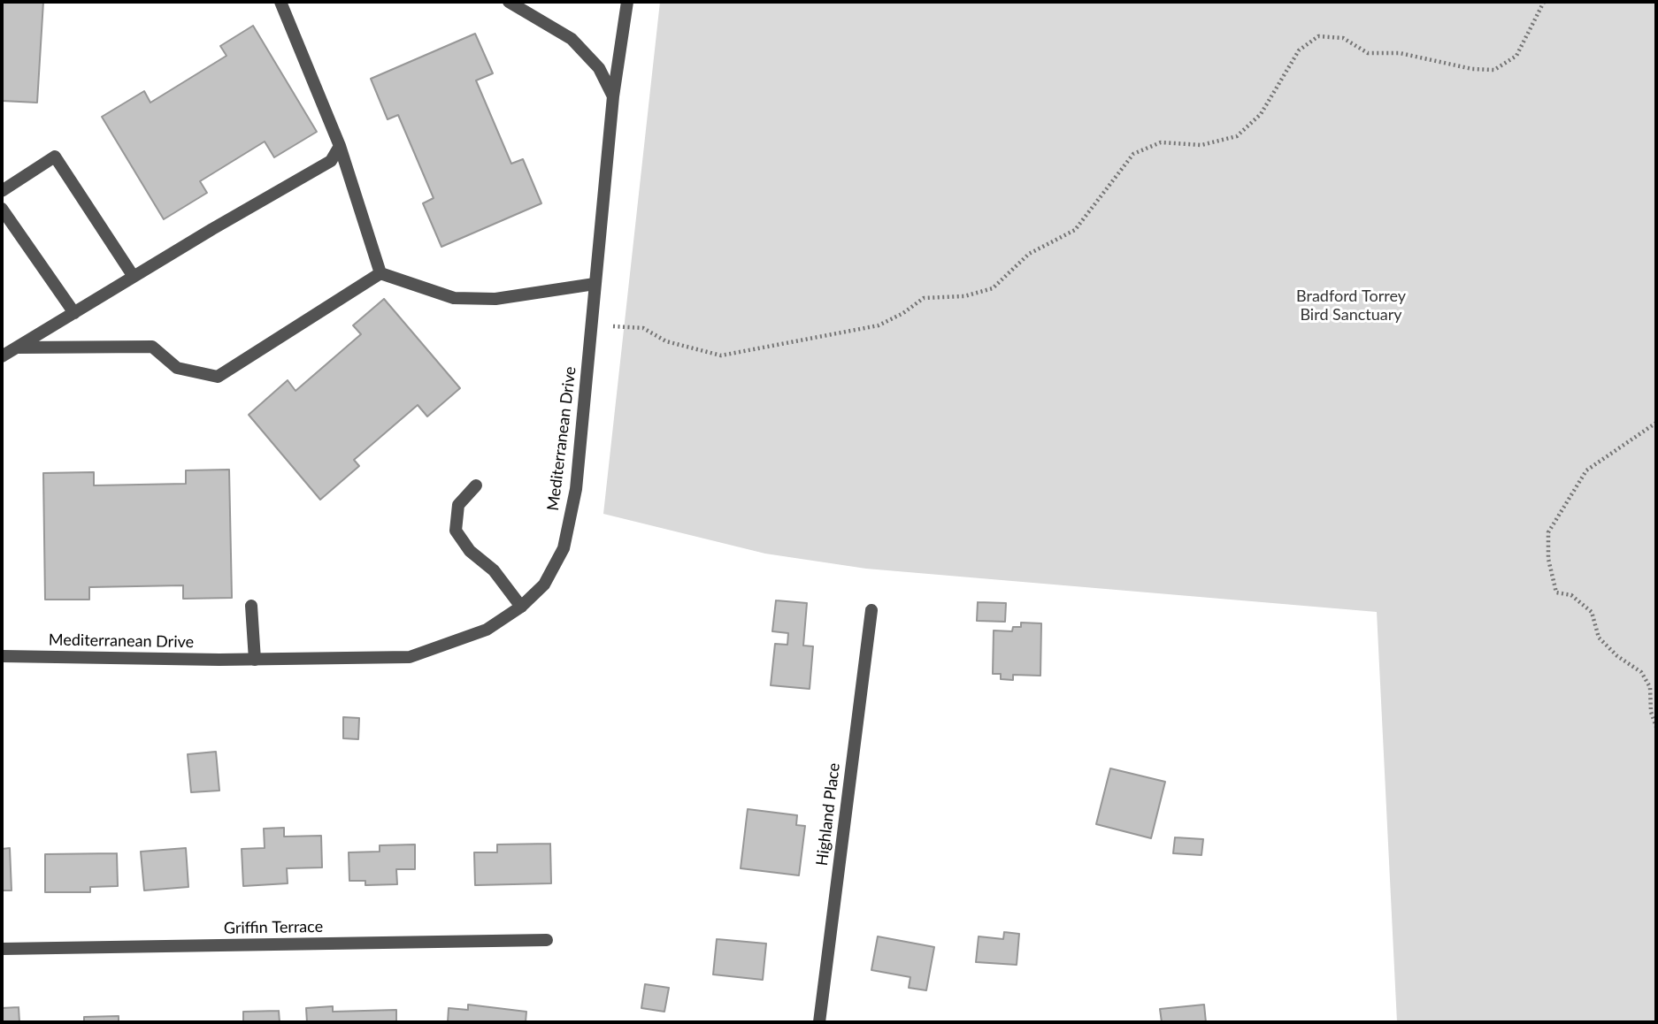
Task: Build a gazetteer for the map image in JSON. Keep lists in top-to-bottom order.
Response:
{
  "streets": {
    "street": ["Mediterranean Drive", "Highland Place", "Griffin Terrace"]
  },
  "parks": ["Bradford Torrey Bird Sanctuary"]
}
